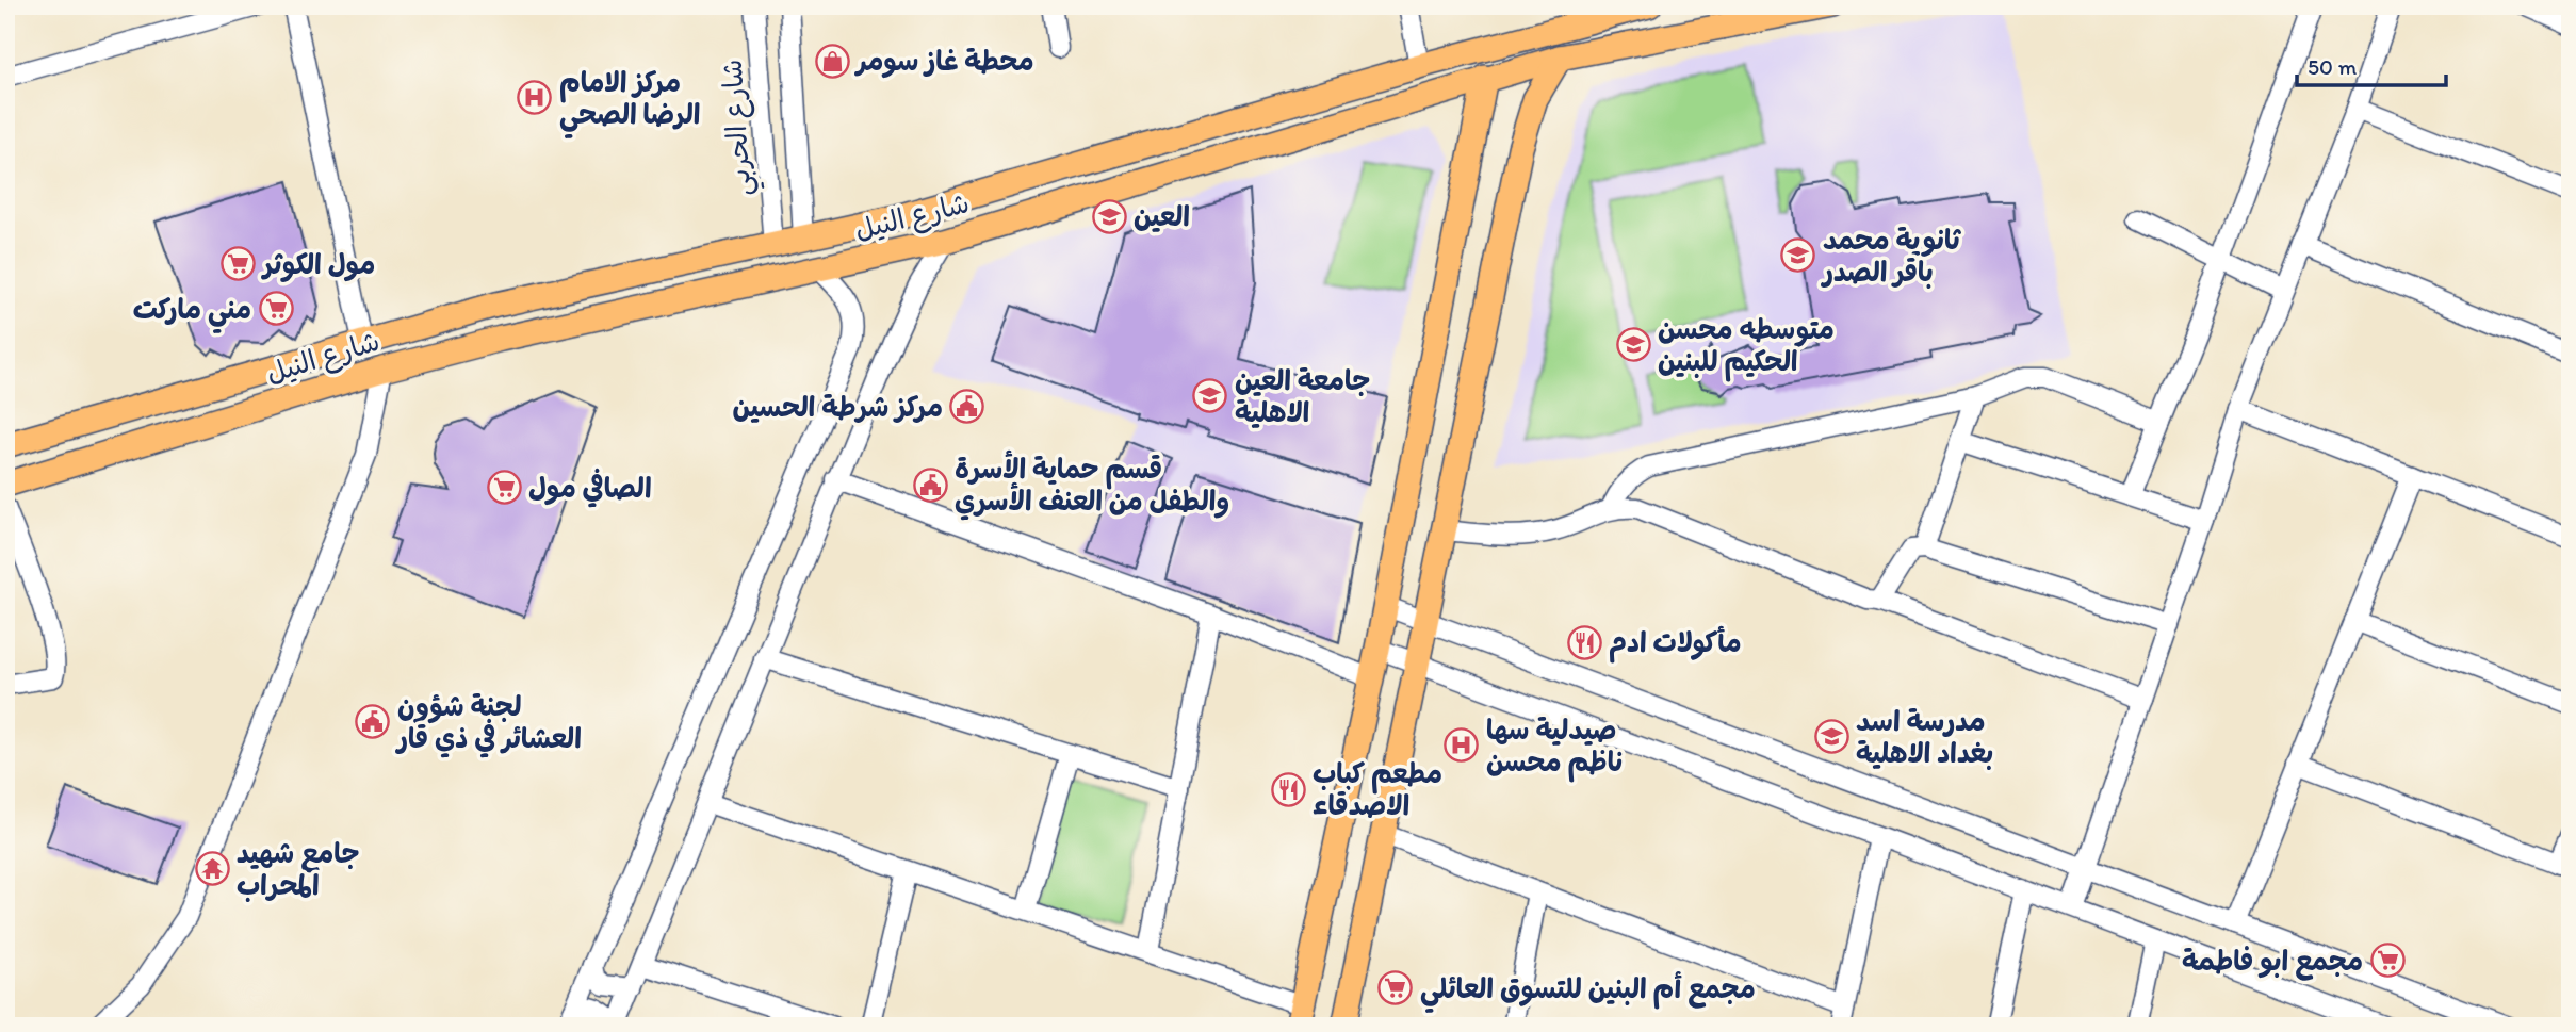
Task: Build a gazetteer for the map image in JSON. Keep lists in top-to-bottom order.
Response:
{
  "streets": {
    "main road": ["شارع النيل"],
    "street": ["شارع الحربي"]
  },
  "places": {
    "shop": ["محطة غاز سومر"],
    "hospital": ["مركز الامام الرضا الصحي", "صيدلية سها ناظم محسن"],
    "school or university": [
      "العين",
      "ثانوية محمد باقر الصدر",
      "متوسطه محسن الحكيم للبنين",
      "جامعة العين الاهلية",
      "مدرسة اسد بغداد الاهلية"
    ],
    "supermarket": [
      "مول الكوثر",
      "مني ماركت",
      "الصافي مول",
      "مجمع ابو فاطمة",
      "مجمع أم البنين للتسوق العائلي"
    ],
    "public building": ["مركز شرطة الحسين", "قسم حماية الأسرة والطفل من العنف الأسري", "لجنة شؤون العشائر في ذي قار"],
    "restaurant": ["مأكولات ادم", "مطعم كباب الاصدقاء"],
    "temple": ["جامع شهيد المحراب"]
  },
  "scale_bar": "50 m"
}
